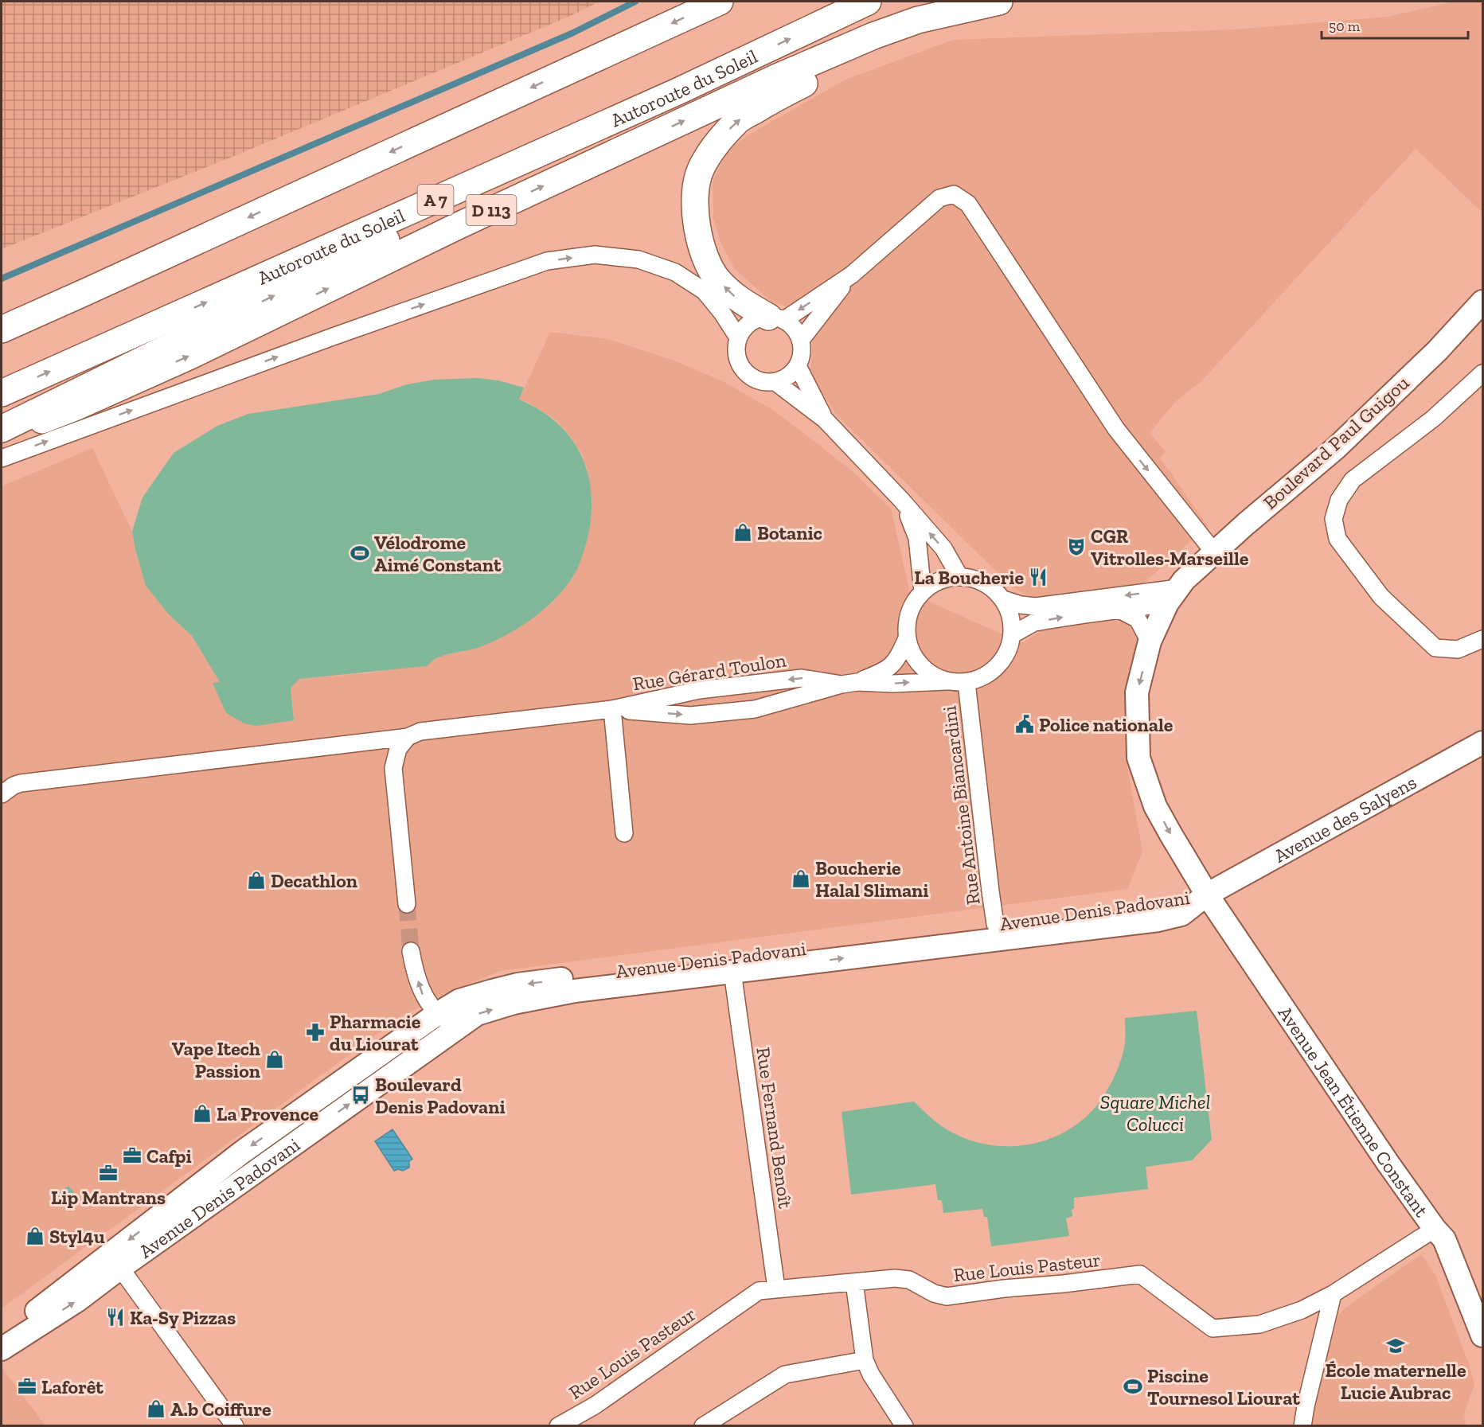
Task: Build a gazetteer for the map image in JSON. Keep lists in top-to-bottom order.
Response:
{
  "streets": {
    "main road": [
      "Autoroute du Soleil",
      "A 7",
      "D 113",
      "Boulevard Paul Guigou",
      "Avenue des Salyens",
      "Avenue Denis Padovani",
      "Avenue Jean Étienne Constant"
    ],
    "street": [
      "Rue Gérard Toulon",
      "Rue Antoine Biancardini",
      "Rue Fernand Benoît",
      "Rue Louis Pasteur"
    ]
  },
  "crossings": [
    ["Boulevard Paul Guigou", "Avenue des Salyens"],
    ["Boulevard Paul Guigou", "Avenue Denis Padovani"],
    ["Boulevard Paul Guigou", "Avenue Jean Étienne Constant"],
    ["Rue Gérard Toulon", "Rue Antoine Biancardini"],
    ["Rue Antoine Biancardini", "Avenue Denis Padovani"],
    ["Avenue des Salyens", "Avenue Denis Padovani"],
    ["Avenue des Salyens", "Avenue Jean Étienne Constant"],
    ["Avenue Denis Padovani", "Avenue Jean Étienne Constant"],
    ["Avenue Denis Padovani", "Rue Fernand Benoît"],
    ["Rue Fernand Benoît", "Rue Louis Pasteur"]
  ],
  "parks": ["Square Michel Colucci"],
  "places": {
    "shop": [
      "Botanic",
      "Boucherie Halal Slimani",
      "Decathlon",
      "Vape Itech Passion",
      "La Provence",
      "Styl4u",
      "A.b Coiffure"
    ],
    "theatre": ["CGR Vitrolles-Marseille"],
    "sports": ["Vélodrome Aimé Constant", "Piscine Tournesol Liourat"],
    "restaurant": ["La Boucherie", "Ka-Sy Pizzas"],
    "public building": ["Police nationale"],
    "pharmacy": ["Pharmacie du Liourat"],
    "bus stop": ["Boulevard Denis Padovani"],
    "office": ["Cafpi", "Lip Mantrans", "Laforêt"],
    "school or university": ["École maternelle Lucie Aubrac"]
  },
  "scale_bar": "50 m"
}
